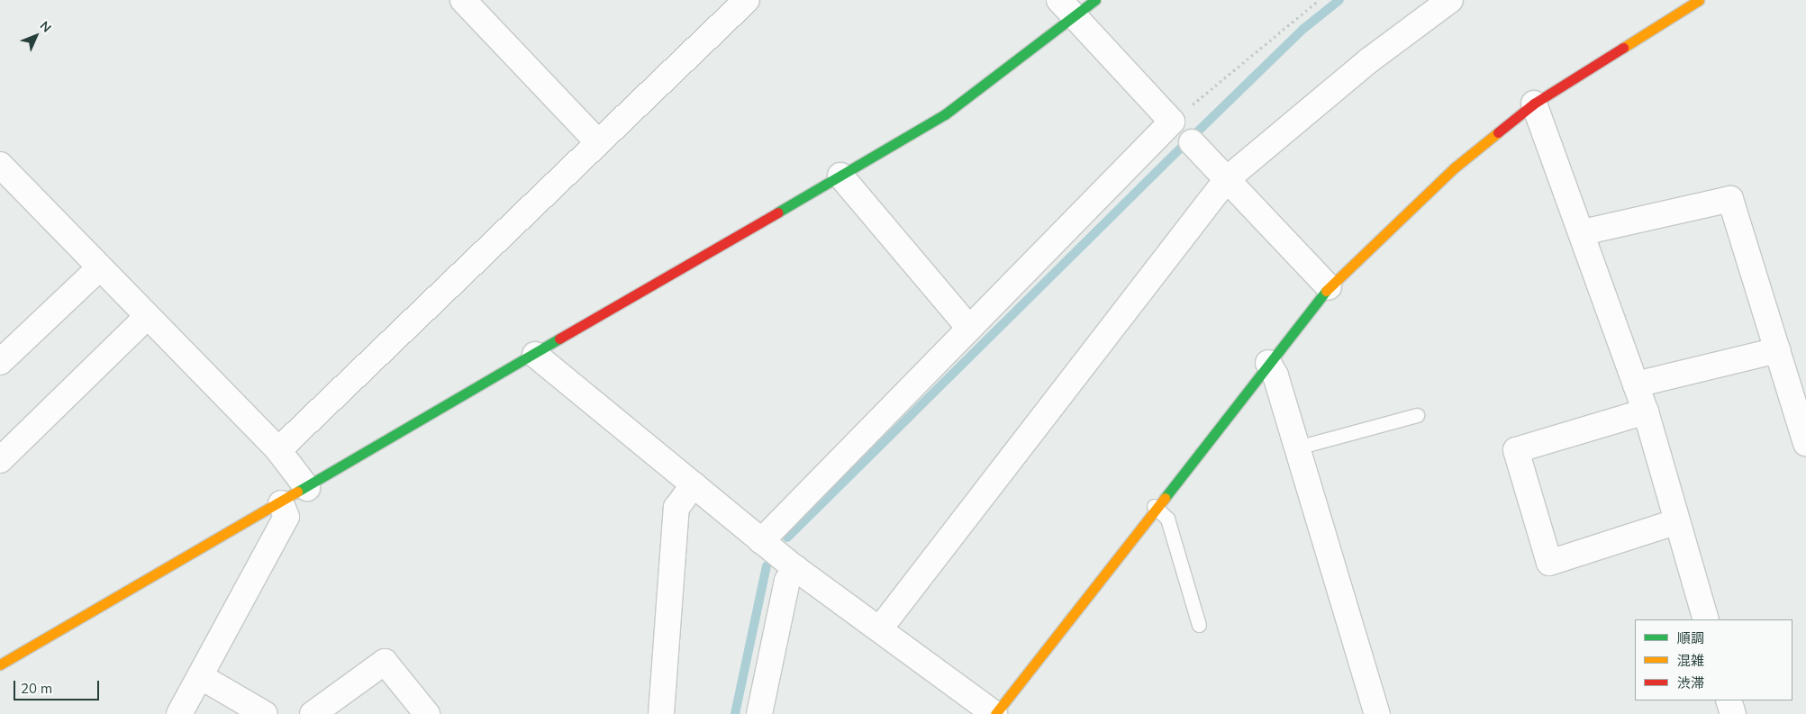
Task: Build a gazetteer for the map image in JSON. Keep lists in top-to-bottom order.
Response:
{
  "legend": ["順調", "混雑", "渋滞"],
  "scale_bar": "20 m",
  "north": "top right"
}
